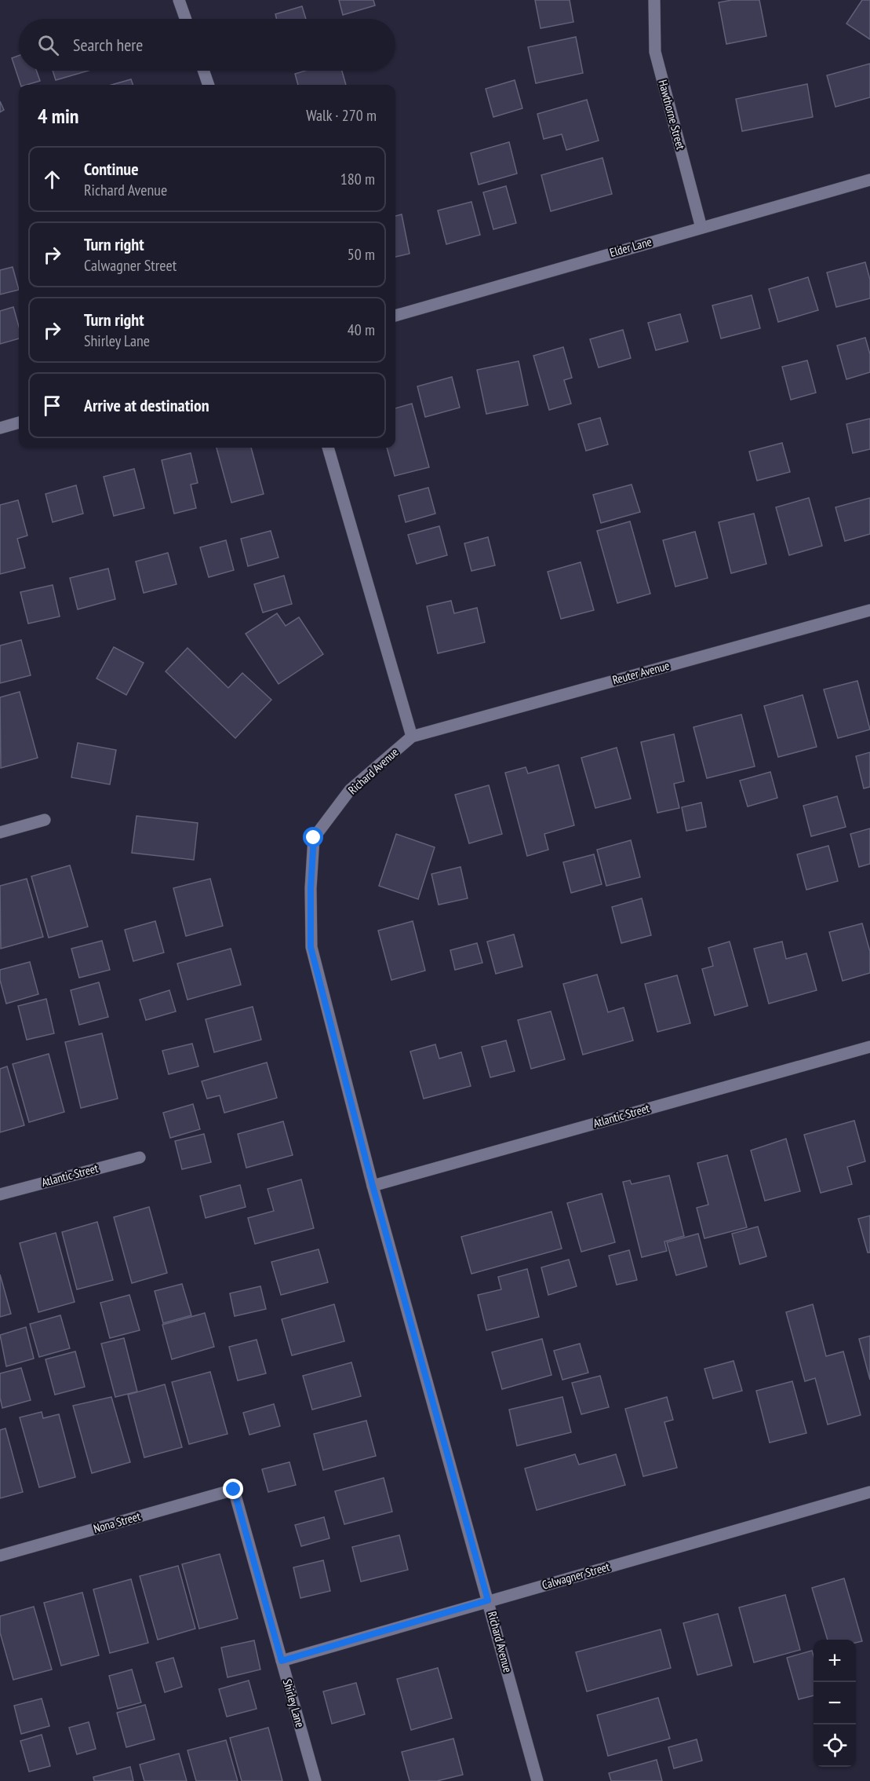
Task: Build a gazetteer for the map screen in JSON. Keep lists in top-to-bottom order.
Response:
{
  "streets": {
    "street": [
      "Hawthorne Street",
      "Elder Lane",
      "Reuter Avenue",
      "Richard Avenue",
      "Atlantic Street",
      "Nona Street",
      "Calwagner Street",
      "Shirley Lane"
    ]
  },
  "crossings": [
    ["Hawthorne Street", "Elder Lane"],
    ["Reuter Avenue", "Richard Avenue"],
    ["Richard Avenue", "Atlantic Street"],
    ["Richard Avenue", "Calwagner Street"],
    ["Nona Street", "Shirley Lane"],
    ["Calwagner Street", "Shirley Lane"]
  ],
  "page": {
    "search": "Search here",
    "heading": ["4 min", "Walk · 270 m"],
    "list": [
      ["Continue", "Richard Avenue", "180 m"],
      ["Turn right", "Calwagner Street", "50 m"],
      ["Turn right", "Shirley Lane", "40 m"],
      "Arrive at destination"
    ],
    "map_buttons": ["+", "−"]
  }
}
